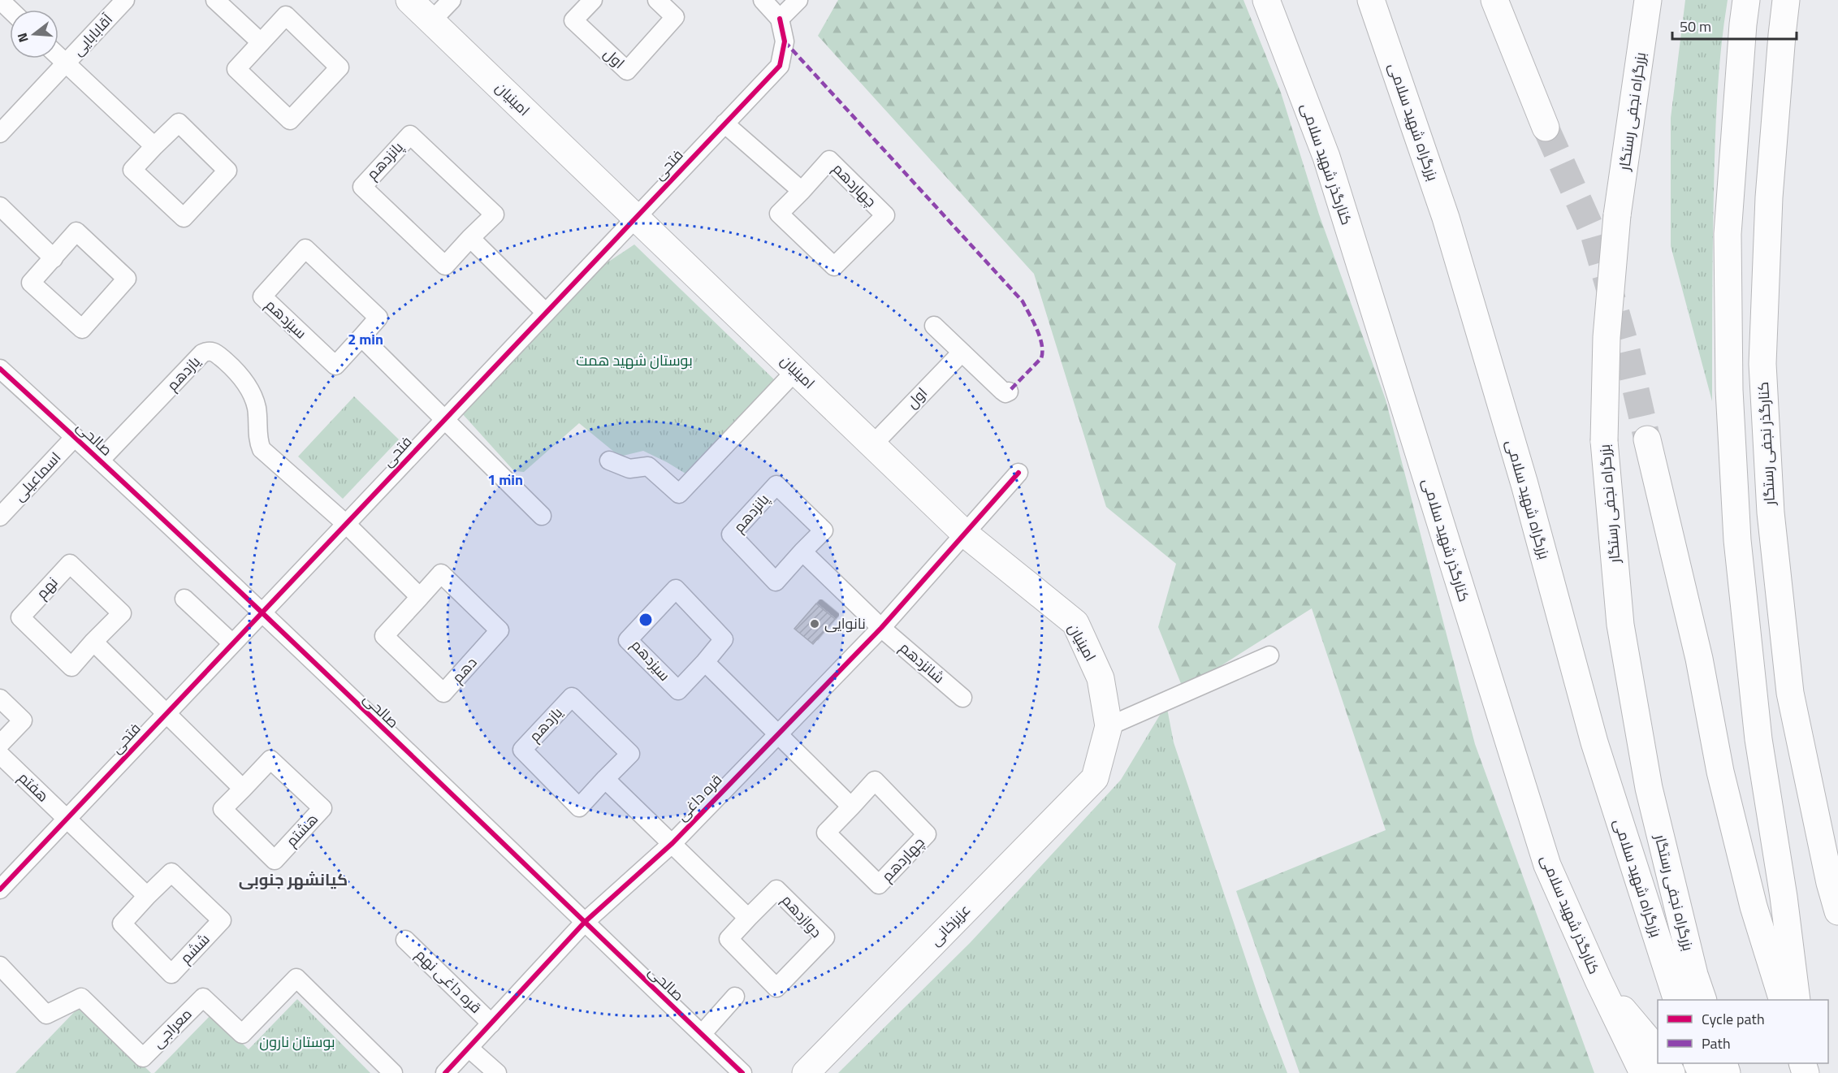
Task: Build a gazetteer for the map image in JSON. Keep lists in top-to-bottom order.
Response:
{
  "streets": {
    "main road": [
      "امینیان",
      "بزرگراه نجفی رستگار",
      "بزرگراه شهید سلامی",
      "کنارگذر شهید سلامی",
      "کنارگذر نجفی رستگار",
      "عزیزخانی"
    ],
    "street": [
      "آقابابایی",
      "اول",
      "پانزدهم",
      "فتحی",
      "چهاردهم",
      "سیزدهم",
      "یازدهم",
      "صالحی",
      "اسماعیلی",
      "نهم",
      "شانزدهم",
      "دهم",
      "هفتم",
      "قره داغی",
      "هشتم",
      "دوازدهم",
      "ششم",
      "قره داغی نهم",
      "معراجی"
    ]
  },
  "crossings": [
    ["اول", "امینیان"],
    ["امینیان", "فتحی"],
    ["امینیان", "قره داغی"],
    ["امینیان", "عزیزخانی"],
    ["فتحی", "یازدهم"],
    ["فتحی", "صالحی"],
    ["فتحی", "هفتم"],
    ["یازدهم", "صالحی"],
    ["صالحی", "اسماعیلی"],
    ["صالحی", "قره داغی"],
    ["شانزدهم", "قره داغی"],
    ["قره داغی", "قره داغی نهم"]
  ],
  "districts": ["کیانشهر جنوبی"],
  "parks": ["بوستان شهید همت", "بوستان نارون"],
  "places": ["نانوایی"],
  "legend": ["Cycle path", "Path"],
  "scale_bar": "50 m",
  "north": "left",
  "rings": ["2 min", "1 min"]
}
